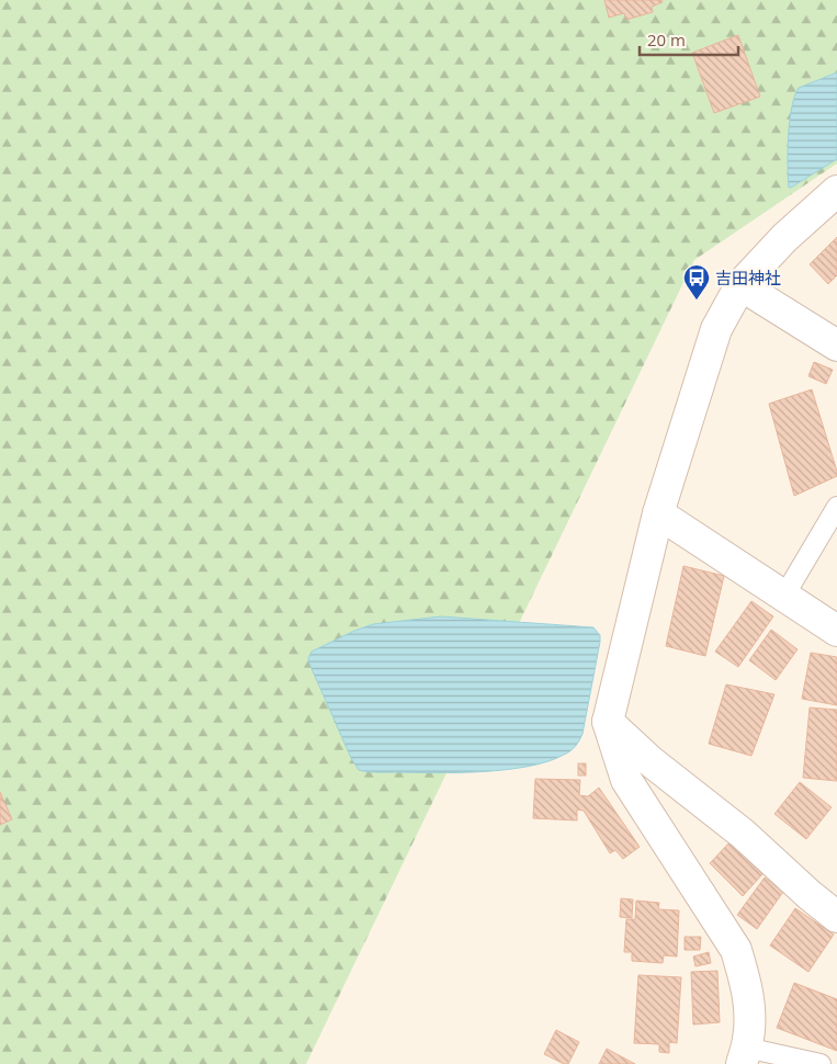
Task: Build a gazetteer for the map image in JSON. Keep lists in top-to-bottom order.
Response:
{
  "places": {
    "bus stop": ["吉田神社"]
  },
  "scale_bar": "20 m"
}
